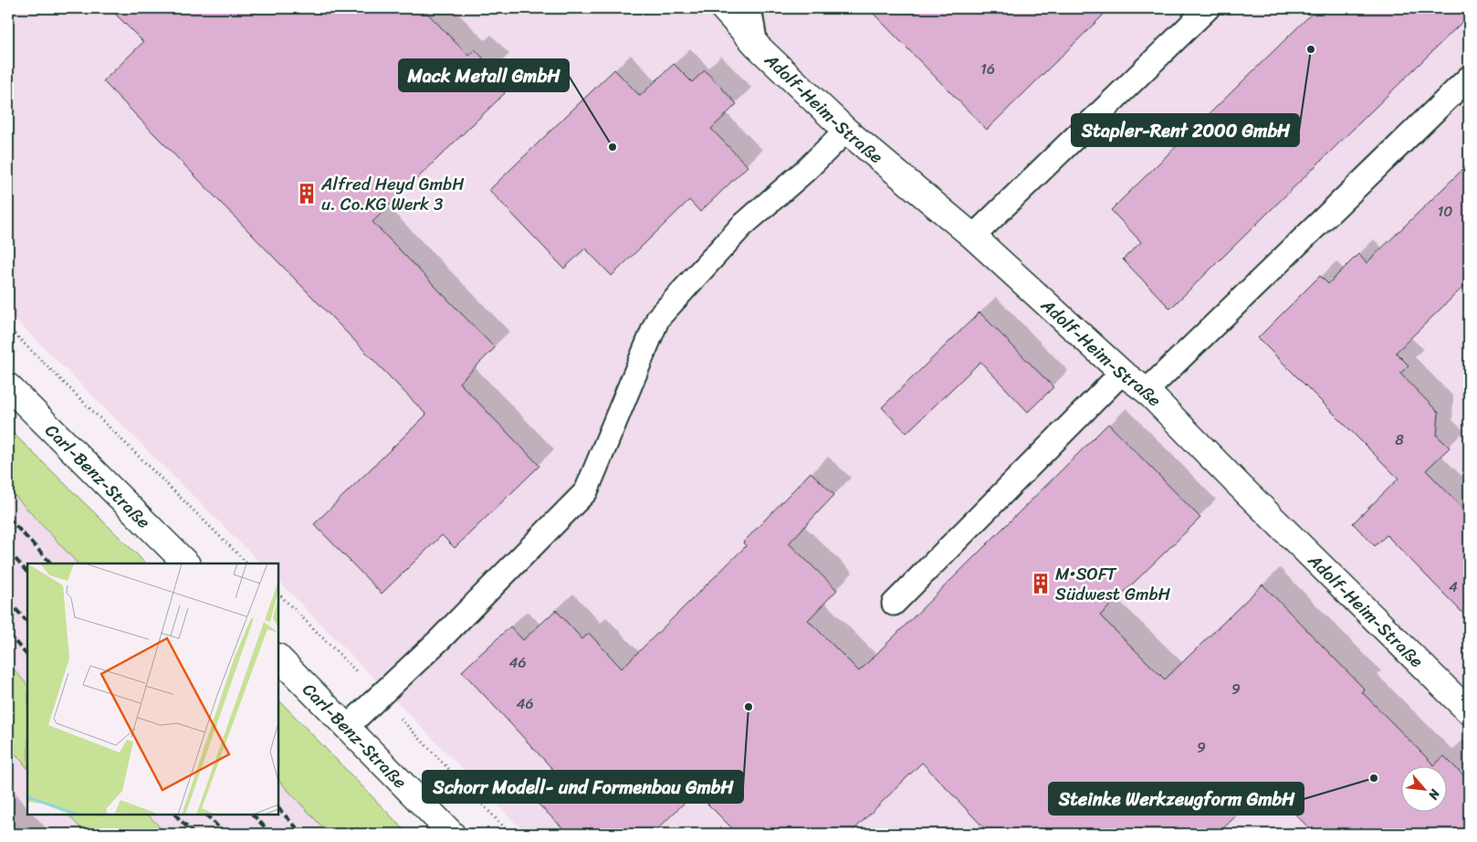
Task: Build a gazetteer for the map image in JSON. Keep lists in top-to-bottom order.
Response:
{
  "streets": {
    "street": ["Adolf-Heim-Straße", "Carl-Benz-Straße"]
  },
  "places": {
    "other": [
      "Stapler-Rent 2000 GmbH",
      "Mack Metall GmbH",
      "Schorr Modell- und Formenbau GmbH",
      "Steinke Werkzeugform GmbH"
    ],
    "building": ["Alfred Heyd GmbH u. Co.KG Werk 3", "M•SOFT Südwest GmbH"]
  },
  "house_numbers": [
    "16",
    "10",
    "8",
    "4",
    "46",
    "9",
    "46",
    "9"
  ],
  "north": "bottom right"
}
